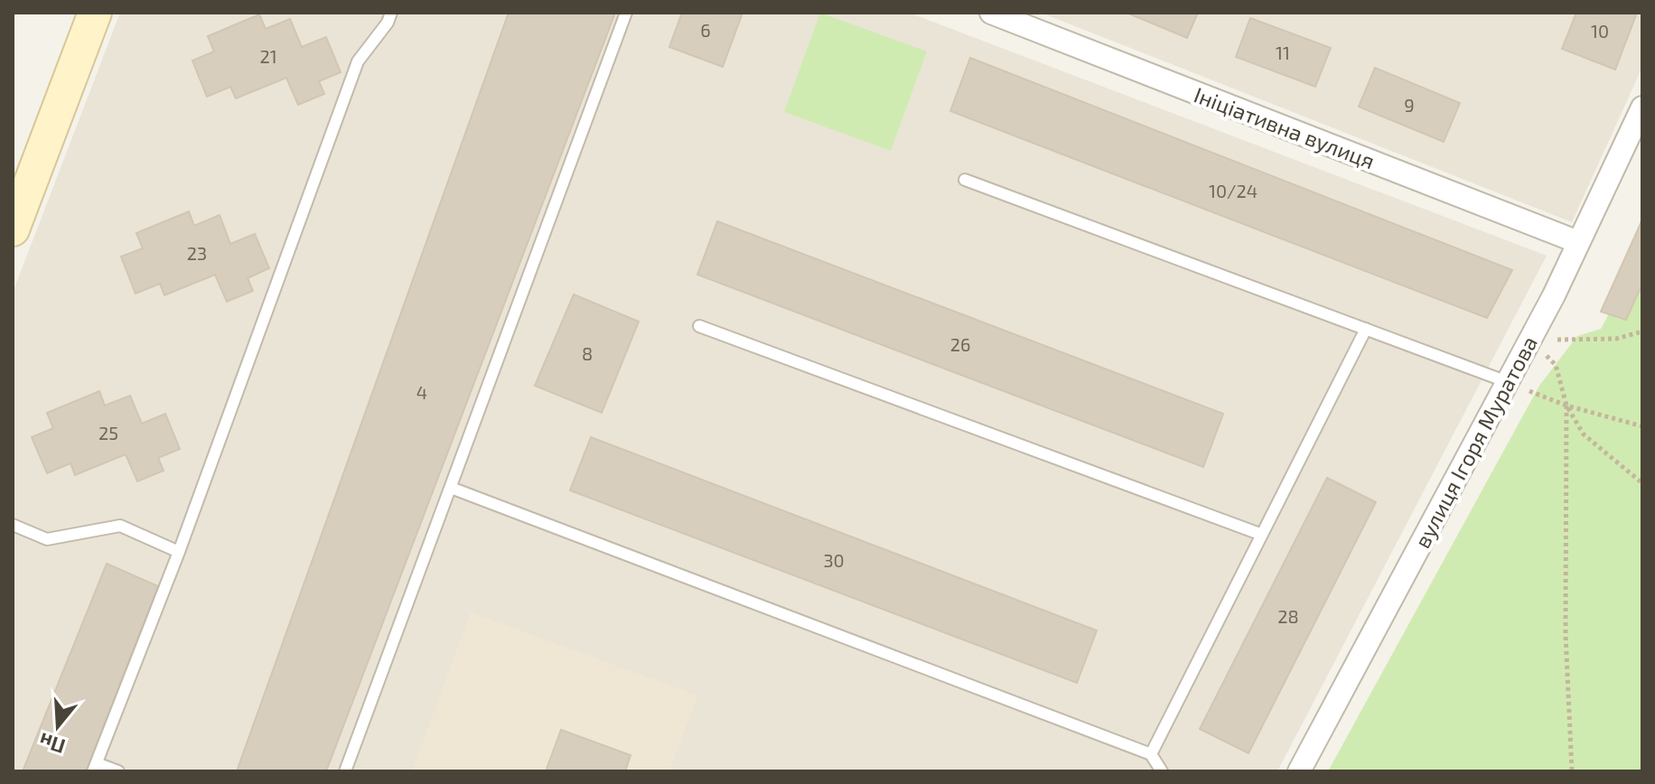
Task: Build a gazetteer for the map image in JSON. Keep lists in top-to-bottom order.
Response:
{
  "streets": {
    "street": ["Ініціативна вулиця", "вулиця Ігоря Муратова"]
  },
  "crossings": [
    ["Ініціативна вулиця", "вулиця Ігоря Муратова"]
  ],
  "house_numbers": [
    "6",
    "10",
    "11",
    "21",
    "9",
    "10/24",
    "23",
    "26",
    "8",
    "4",
    "25",
    "30",
    "28"
  ],
  "north": "bottom"
}
